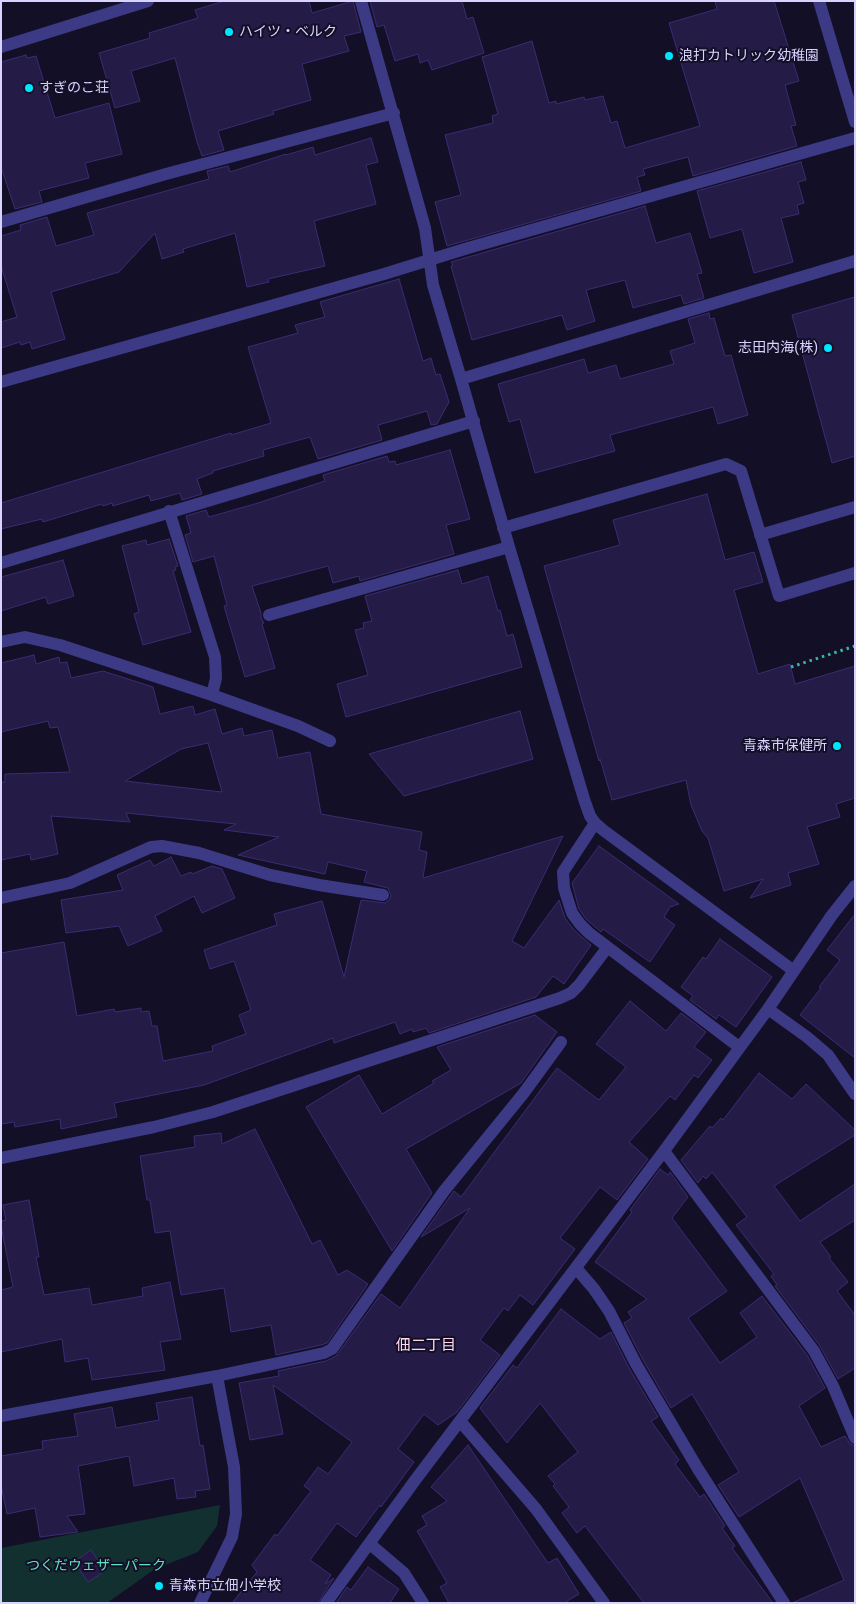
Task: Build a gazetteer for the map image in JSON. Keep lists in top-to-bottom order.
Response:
{
  "districts": ["佃二丁目"],
  "parks": ["つくだウェザーパーク"],
  "places": [
    "ハイツ・ベルク",
    "浪打カトリック幼稚園",
    "すぎのこ荘",
    "志田内海(株)",
    "青森市保健所",
    "青森市立佃小学校"
  ]
}
